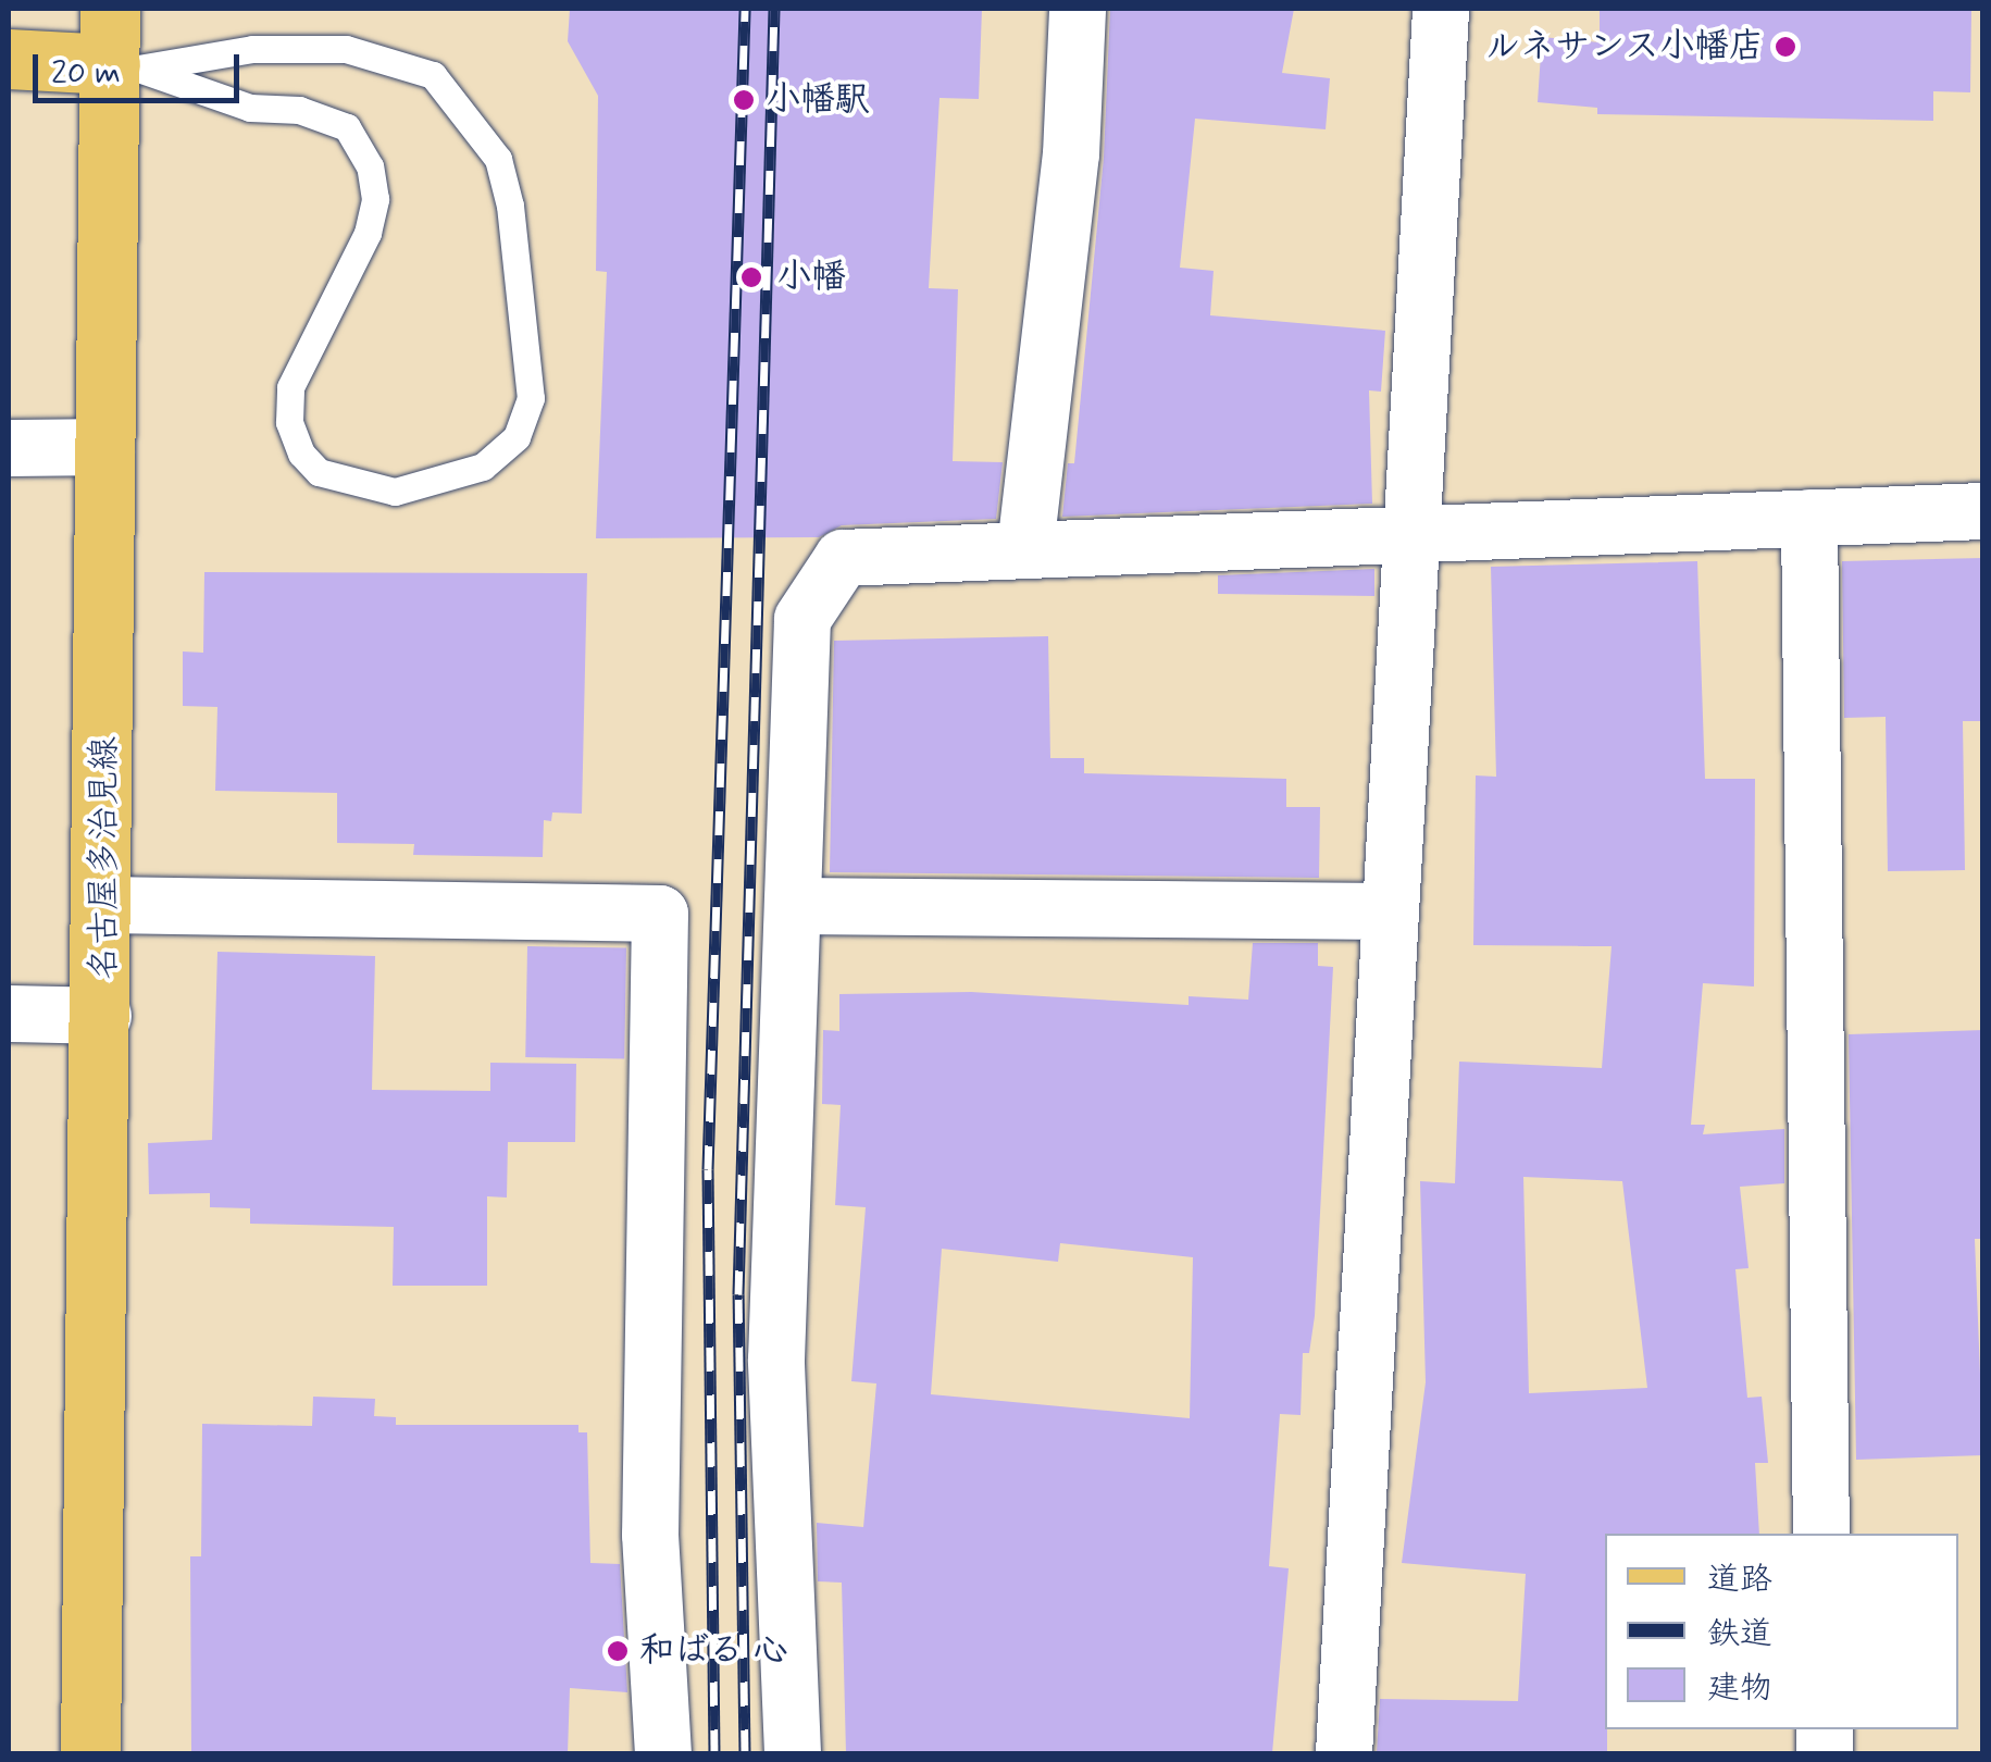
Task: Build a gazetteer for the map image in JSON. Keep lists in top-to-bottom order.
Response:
{
  "streets": {
    "main road": ["名古屋多治見線"]
  },
  "places": [
    "ルネサンス小幡店",
    "小幡駅",
    "小幡",
    "和ばる 心"
  ],
  "legend": ["道路", "鉄道", "建物"],
  "scale_bar": "20 m"
}
